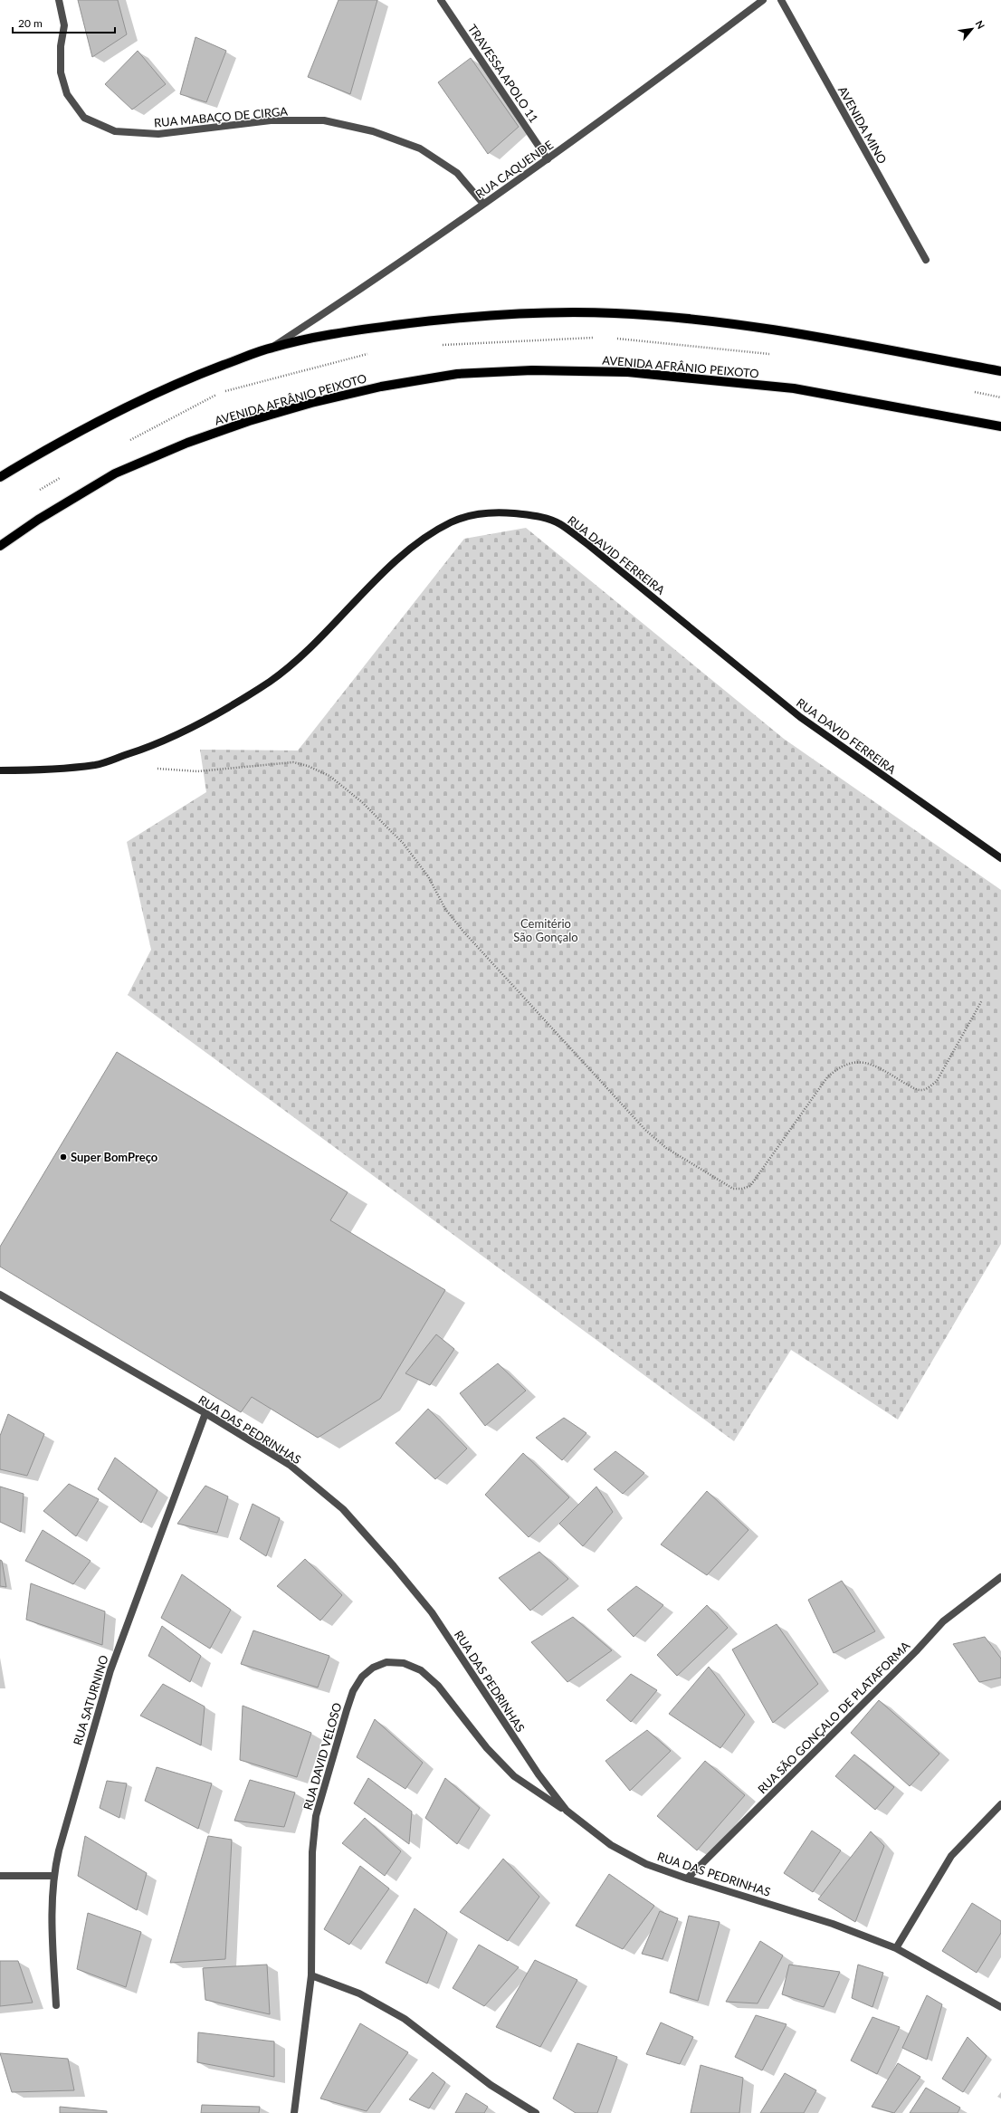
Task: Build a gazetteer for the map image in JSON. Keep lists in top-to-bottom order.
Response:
{
  "streets": {
    "main road": ["AVENIDA AFRÂNIO PEIXOTO", "RUA DAVID FERREIRA"],
    "street": [
      "TRAVESSA APOLO 11",
      "RUA MABAÇO DE CIRGA",
      "AVENIDA MINO",
      "RUA CAQUENDE",
      "RUA DAS PEDRINHAS",
      "RUA SATURNINO",
      "RUA SÃO GONÇALO DE PLATAFORMA",
      "RUA DAVID VELOSO"
    ]
  },
  "crossings": [
    ["TRAVESSA APOLO 11", "RUA CAQUENDE"],
    ["RUA MABAÇO DE CIRGA", "RUA CAQUENDE"],
    ["RUA DAS PEDRINHAS", "RUA SATURNINO"],
    ["RUA DAS PEDRINHAS", "RUA SÃO GONÇALO DE PLATAFORMA"],
    ["RUA DAS PEDRINHAS", "RUA DAVID VELOSO"]
  ],
  "parks": ["Cemitério São Gonçalo"],
  "places": ["Super BomPreço"],
  "scale_bar": "20 m",
  "north": "top right"
}
